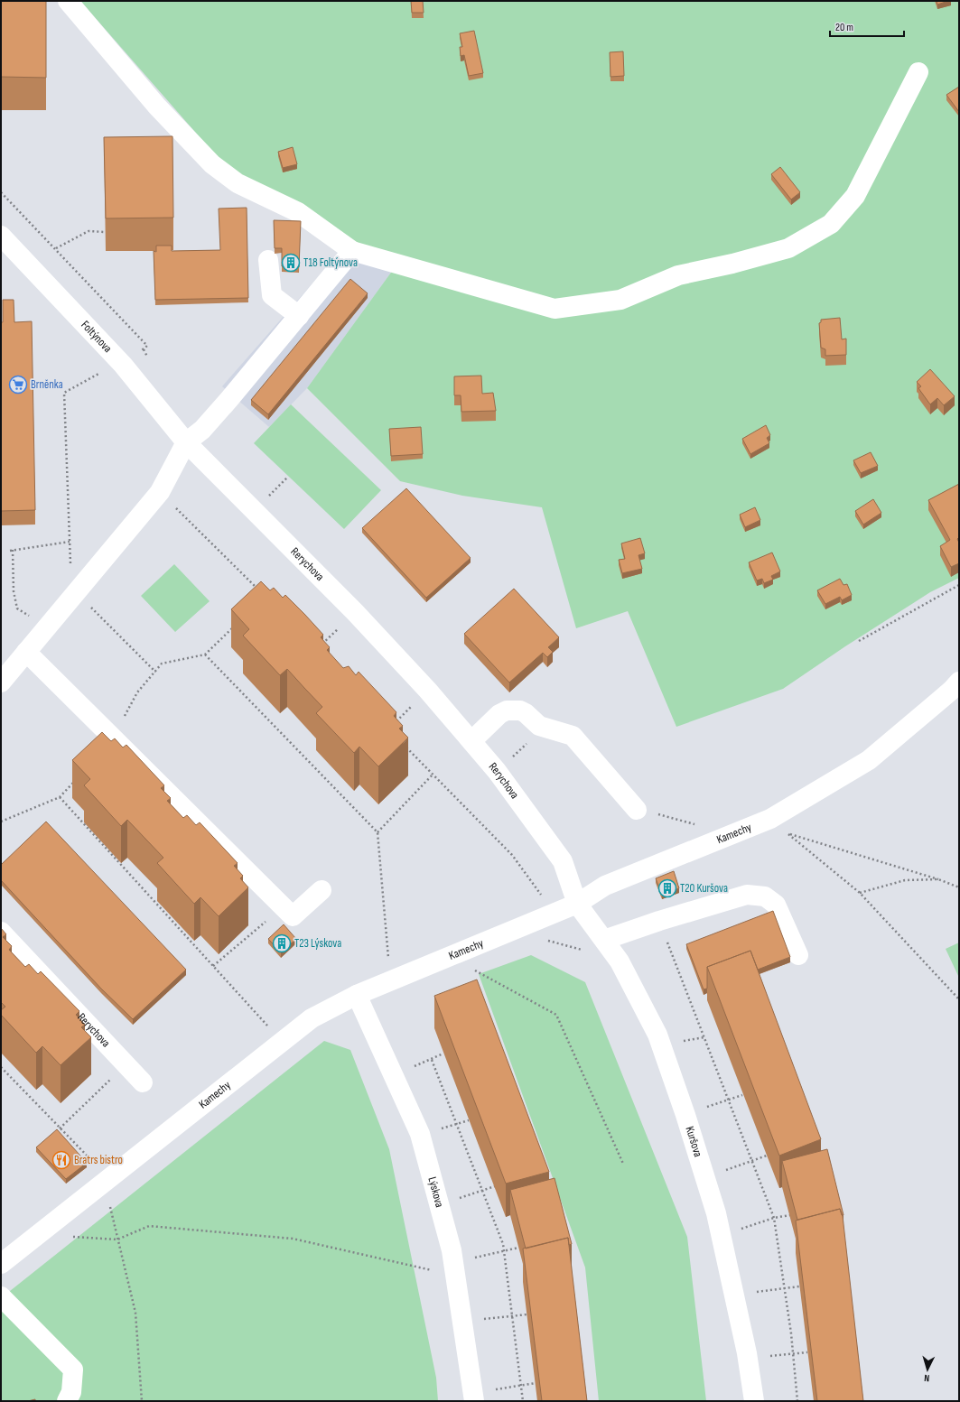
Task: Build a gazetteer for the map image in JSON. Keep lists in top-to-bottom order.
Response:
{
  "streets": {
    "street": [
      "Foltýnova",
      "Rerychova",
      "Kamechy",
      "Kuršova",
      "Lýskova"
    ]
  },
  "crossings": [
    ["Foltýnova", "Rerychova"],
    ["Rerychova", "Kamechy"],
    ["Rerychova", "Kuršova"],
    ["Kamechy", "Kuršova"],
    ["Kamechy", "Lýskova"]
  ],
  "places": {
    "building": ["T18 Foltýnova", "T20 Kuršova", "T23 Lýskova"],
    "supermarket": ["Brněnka"],
    "restaurant": ["Bratrs bistro"]
  },
  "scale_bar": "20 m",
  "north": "bottom"
}
